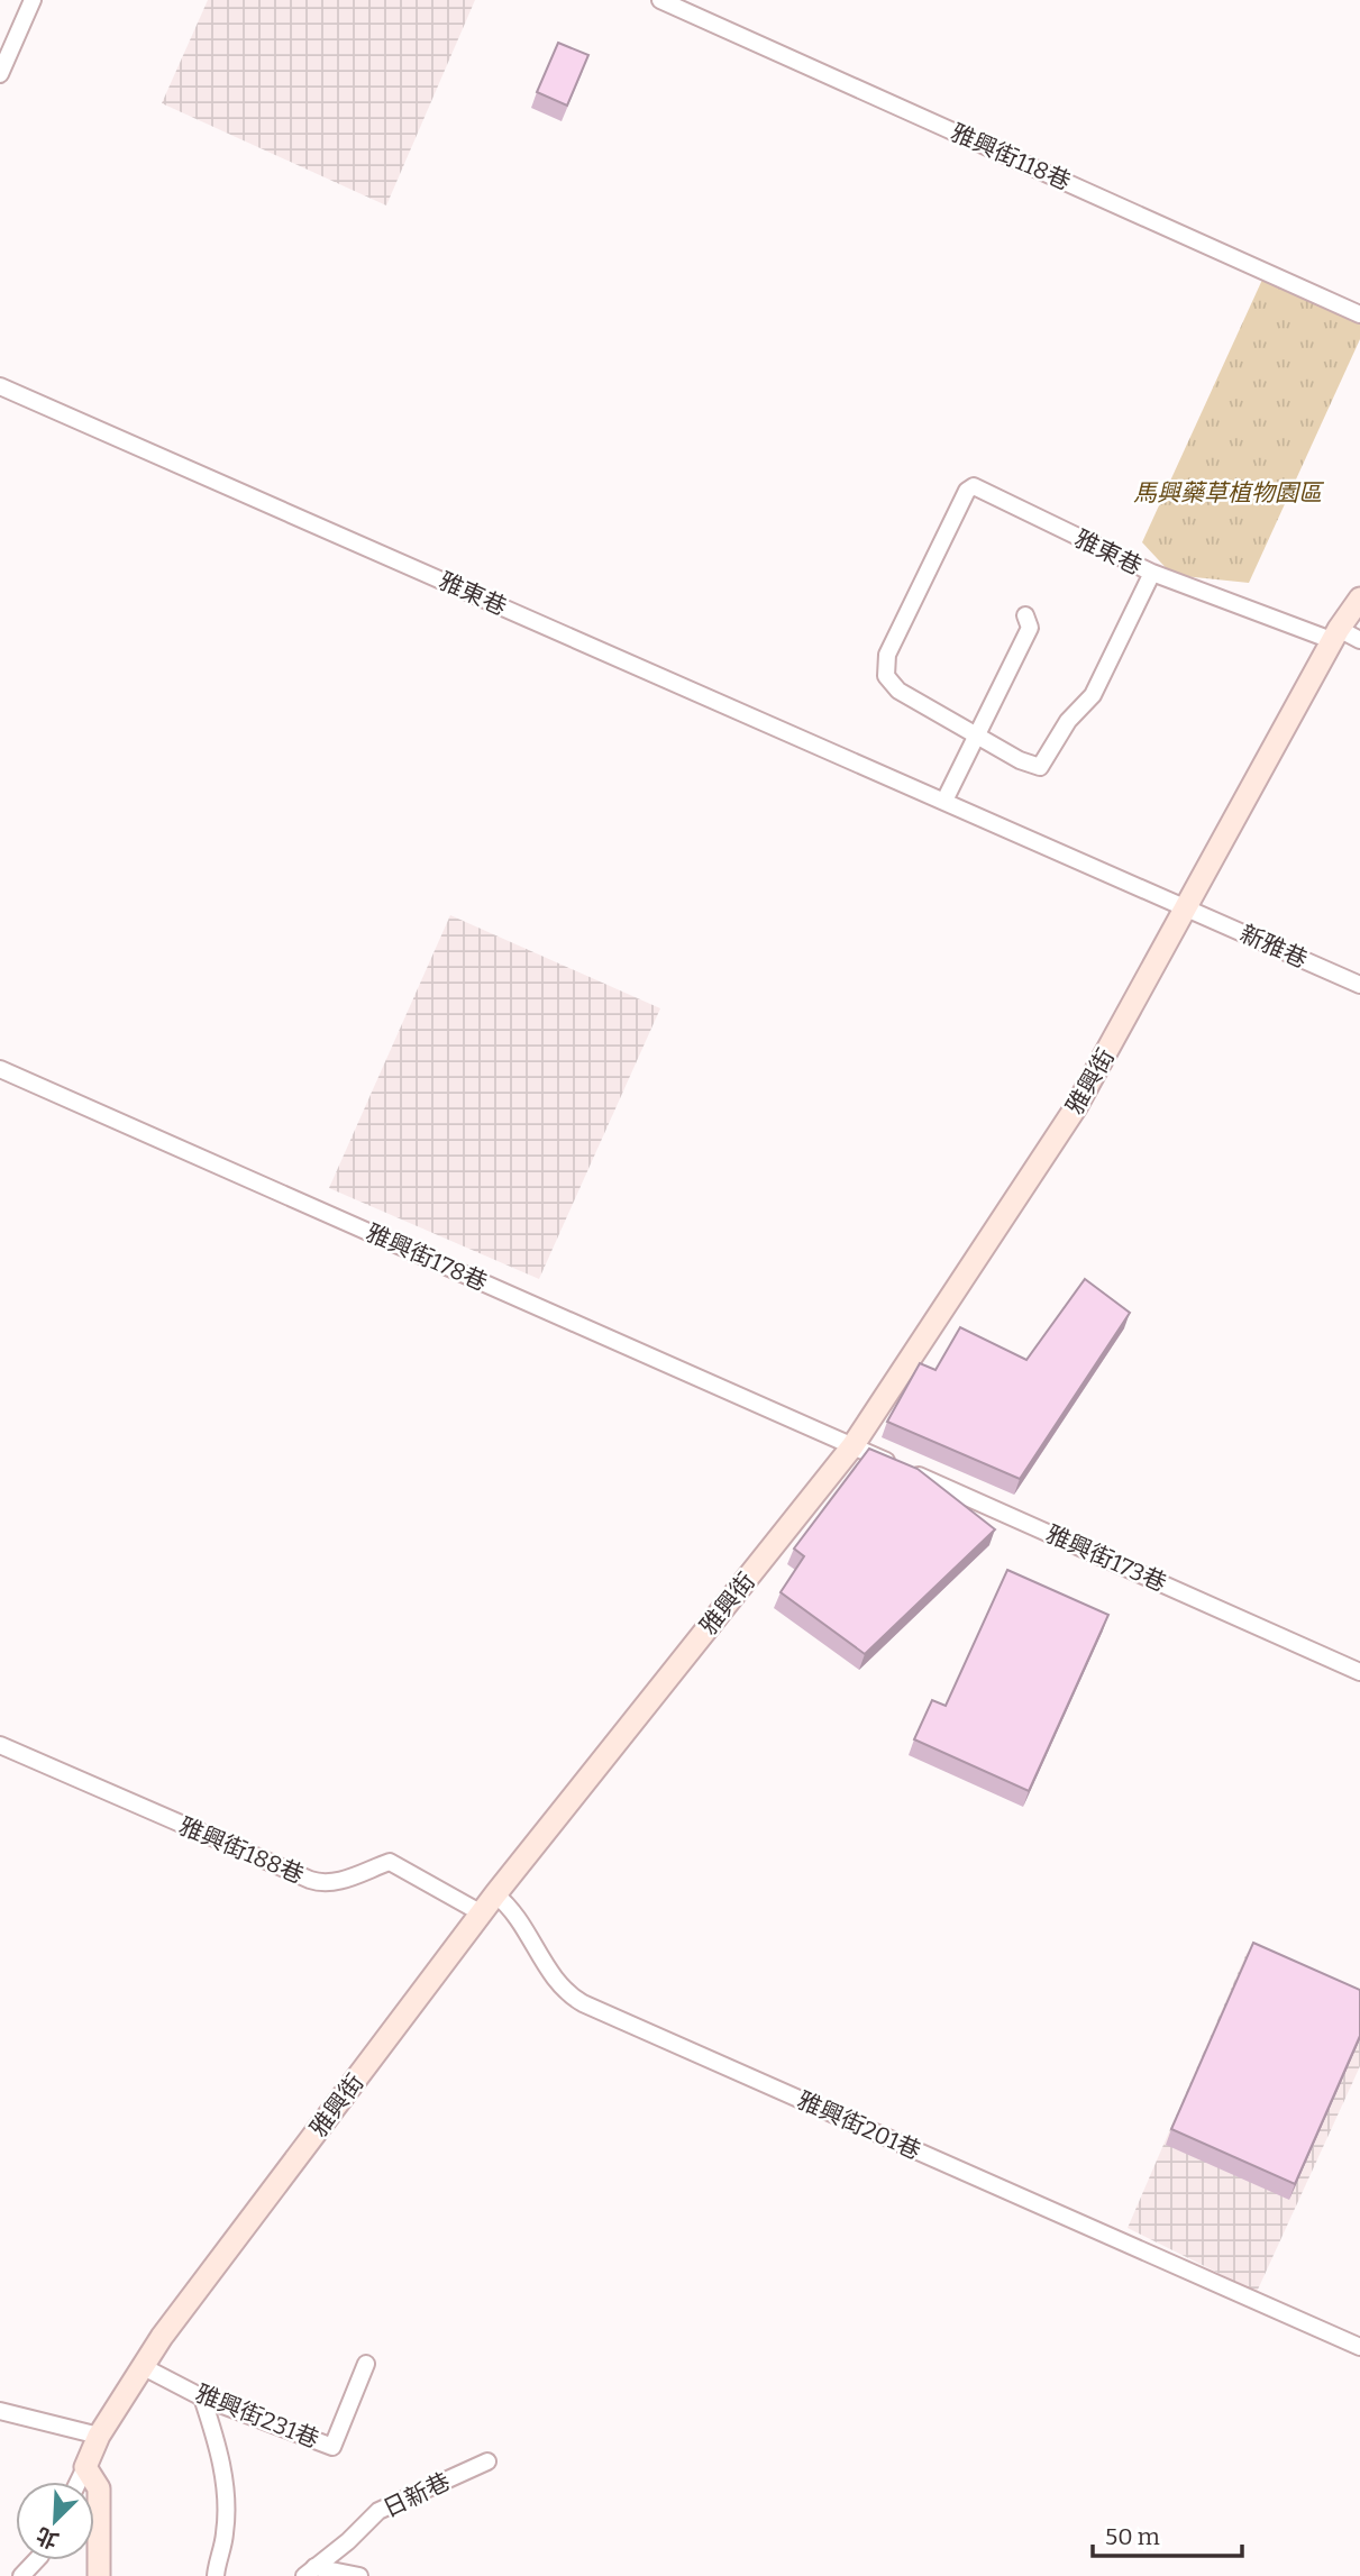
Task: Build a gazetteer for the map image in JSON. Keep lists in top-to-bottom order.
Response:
{
  "streets": {
    "street": [
      "雅興街118巷",
      "雅東巷",
      "新雅巷",
      "雅興街",
      "雅興街178巷",
      "雅興街173巷",
      "雅興街188巷",
      "雅興街201巷",
      "雅興街231巷",
      "日新巷"
    ]
  },
  "crossings": [
    ["雅東巷", "新雅巷"],
    ["雅東巷", "雅興街"],
    ["新雅巷", "雅興街"],
    ["雅興街", "雅興街178巷"],
    ["雅興街", "雅興街173巷"],
    ["雅興街", "雅興街188巷"],
    ["雅興街", "雅興街201巷"],
    ["雅興街", "雅興街231巷"],
    ["雅興街178巷", "雅興街173巷"]
  ],
  "parks": ["馬興藥草植物園區"],
  "scale_bar": "50 m",
  "north": "bottom left"
}
